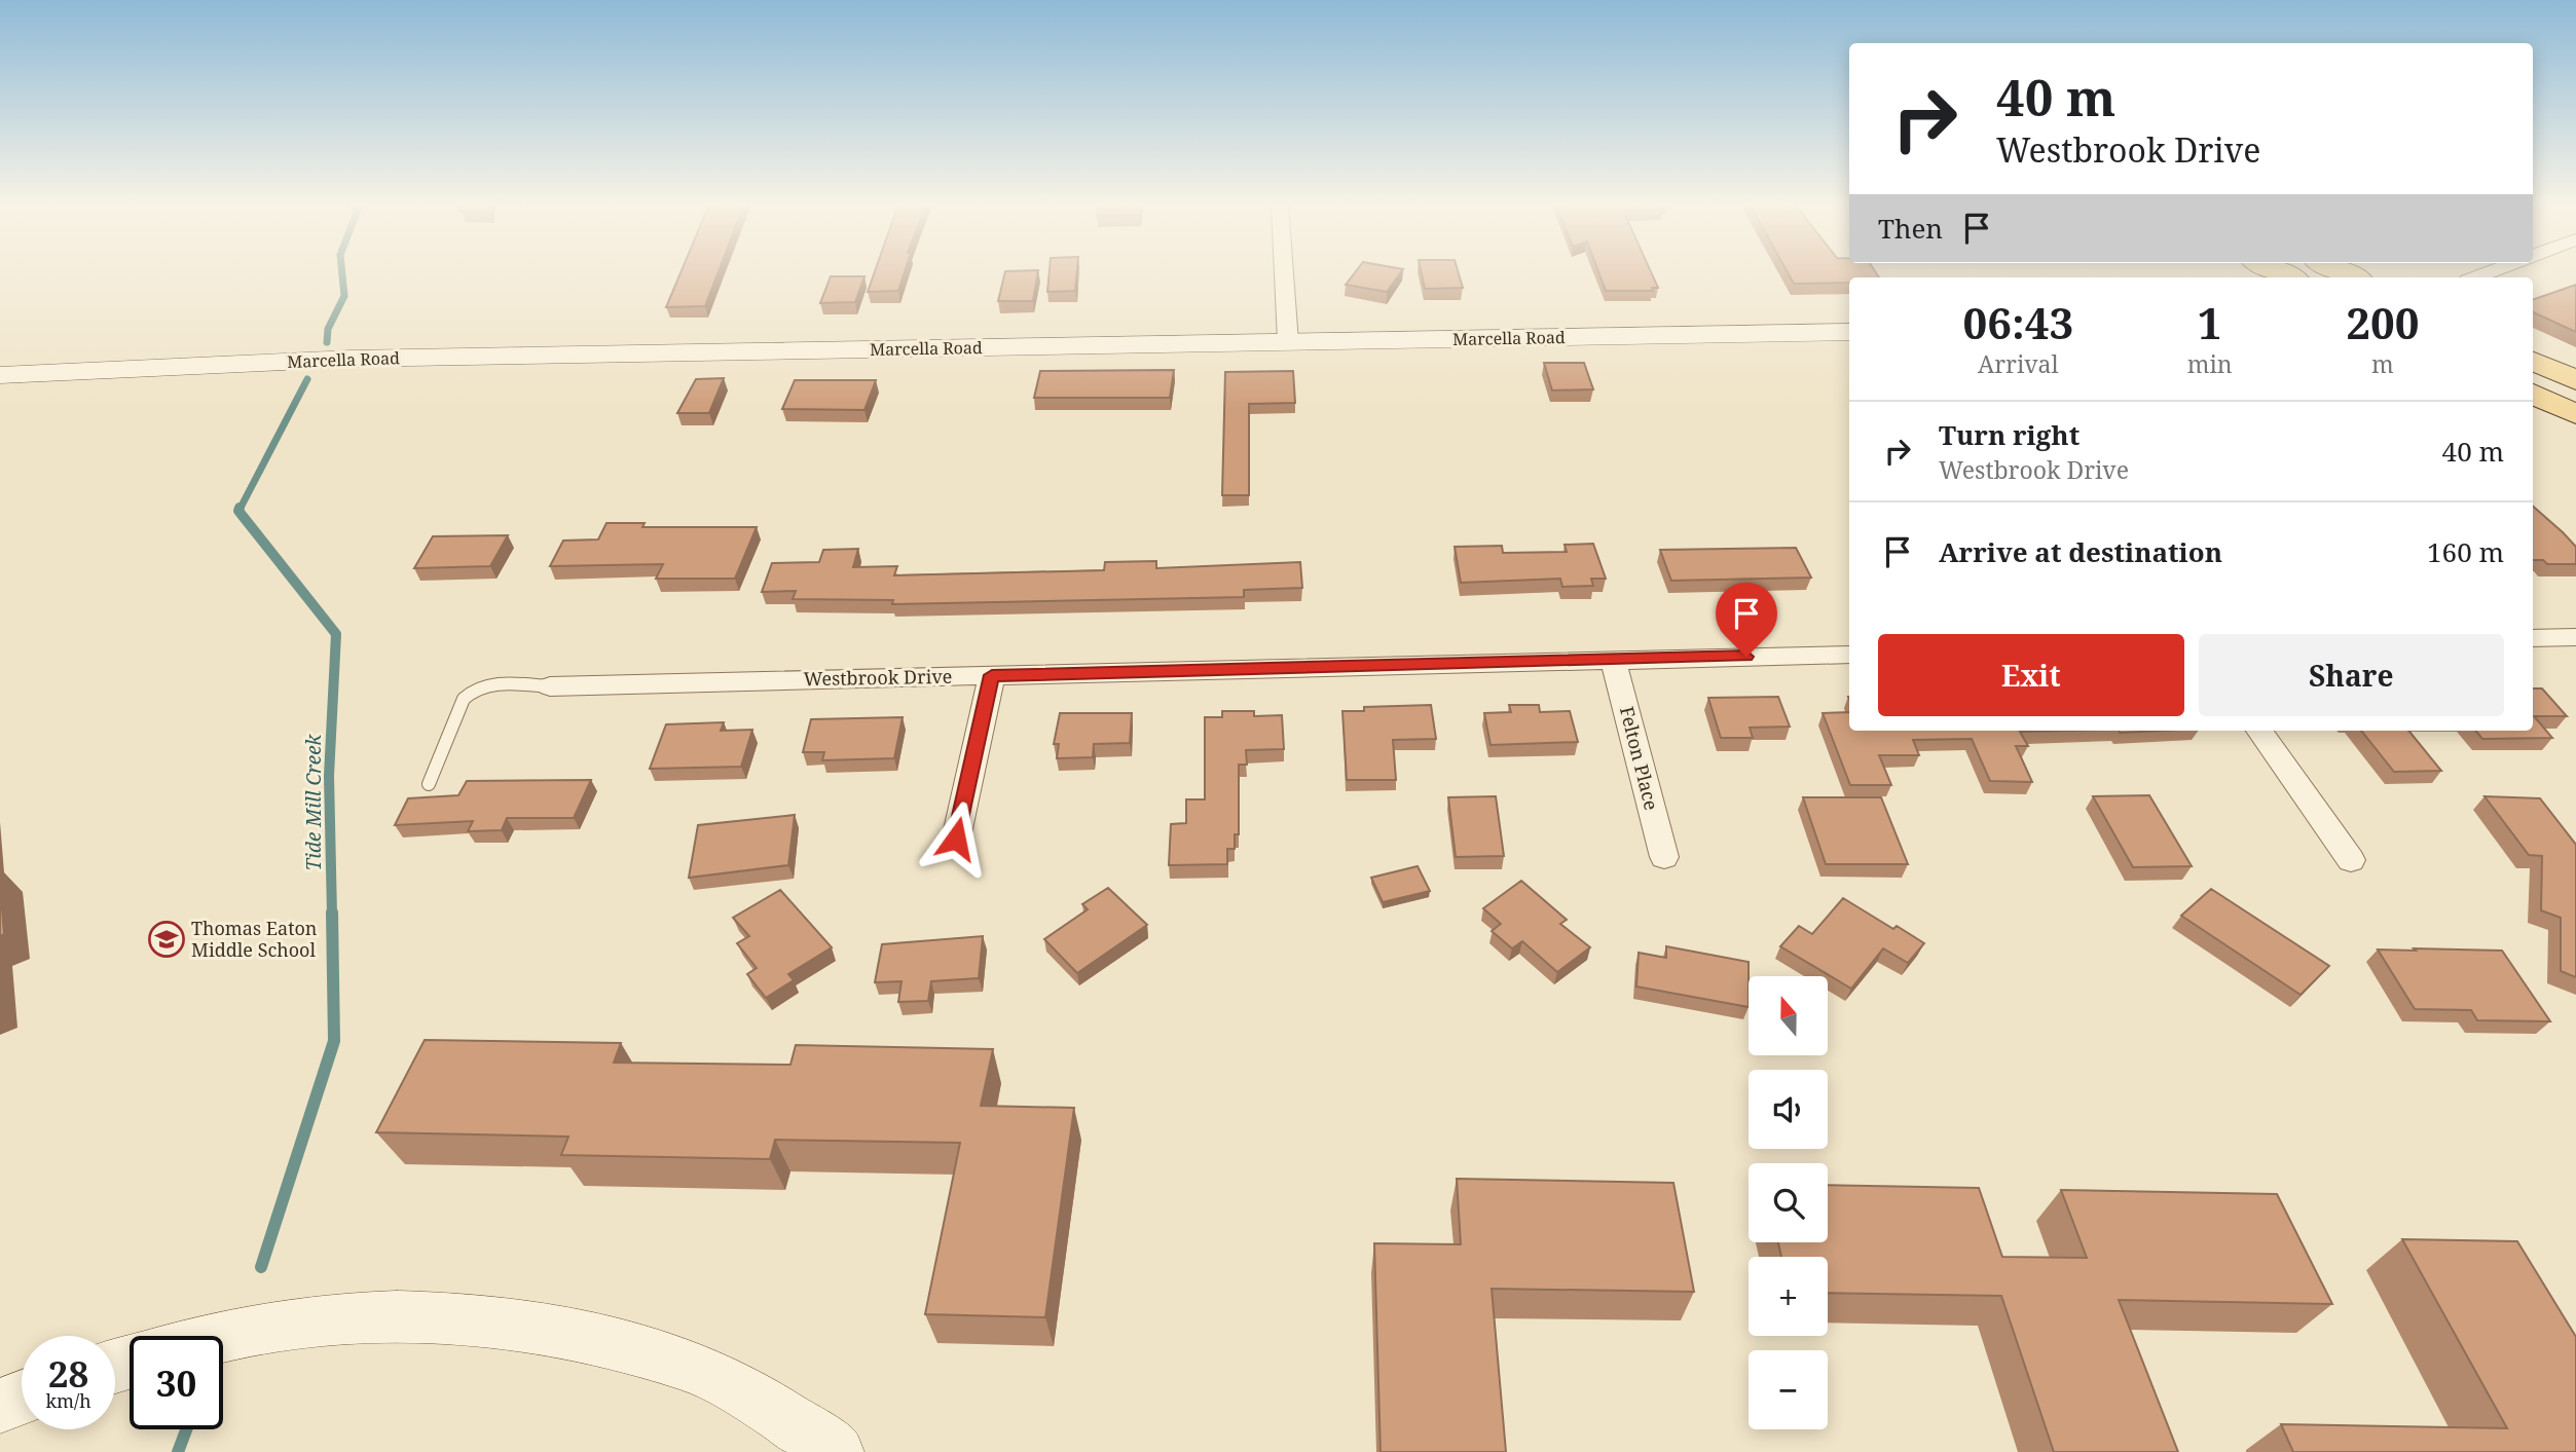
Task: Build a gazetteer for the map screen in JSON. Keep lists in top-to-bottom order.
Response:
{
  "streets": {
    "street": ["Marcella Road", "Westbrook Drive", "Felton Place"]
  },
  "crossings": [
    ["Westbrook Drive", "Felton Place"]
  ],
  "water": ["Tide Mill Creek"],
  "places": {
    "school or university": ["Thomas Eaton Middle School"]
  },
  "north": "top",
  "page": {
    "turn": ["40 m", "Westbrook Drive"],
    "then": "Then",
    "eta": [
      "06:43",
      "Arrival",
      "1",
      "min",
      "200",
      "m"
    ],
    "list": [
      {
        "name": "Turn right",
        "note": "Westbrook Drive",
        "value": "40 m"
      },
      {
        "name": "Arrive at destination",
        "value": "160 m"
      }
    ],
    "buttons": ["Exit", "Share"],
    "map_buttons": ["+", "−"],
    "speed": "28 km/h",
    "limit": "30"
  }
}
